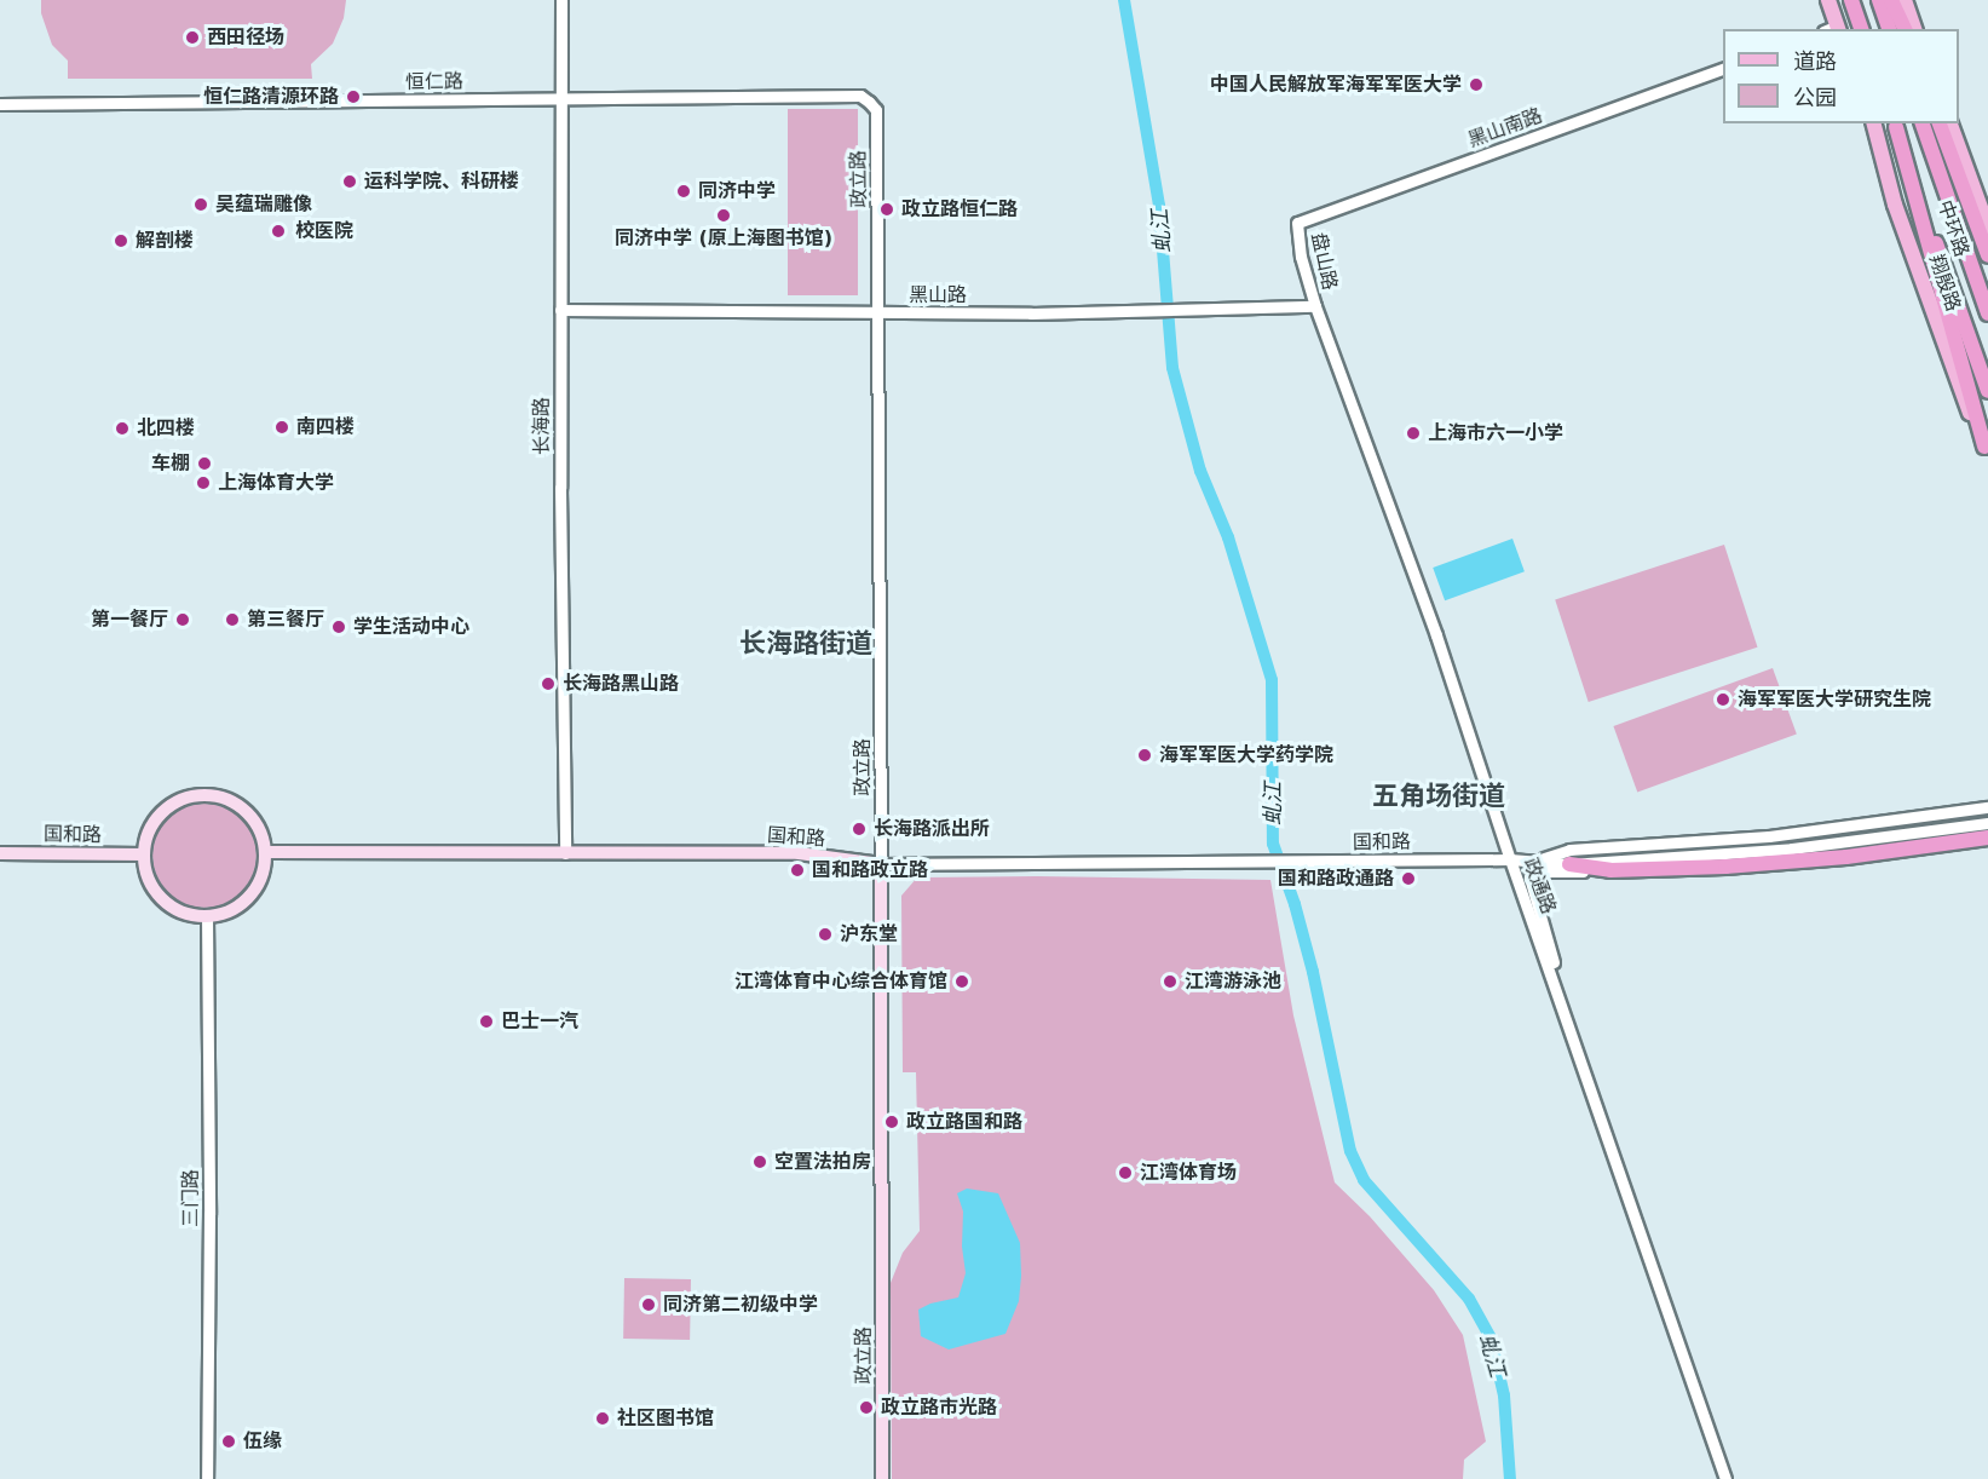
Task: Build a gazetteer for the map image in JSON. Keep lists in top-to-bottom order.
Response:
{
  "streets": {
    "highway": ["中环路"],
    "main road": ["政立路", "翔殷路", "国和路"],
    "street": [
      "恒仁路",
      "黑山南路",
      "盘山路",
      "黑山路",
      "长海路",
      "政通路",
      "三门路"
    ]
  },
  "crossings": [
    ["恒仁路", "政立路"],
    ["恒仁路", "长海路"],
    ["黑山南路", "盘山路"],
    ["政立路", "黑山路"],
    ["政立路", "国和路"],
    ["盘山路", "黑山路"],
    ["盘山路", "政通路"],
    ["黑山路", "长海路"],
    ["黑山路", "政通路"],
    ["长海路", "国和路"],
    ["国和路", "政通路"],
    ["国和路", "三门路"]
  ],
  "districts": ["长海路街道", "五角场街道"],
  "water": ["虬江"],
  "places": [
    "西田径场",
    "中国人民解放军海军军医大学",
    "恒仁路清源环路",
    "运科学院、科研楼",
    "同济中学",
    "吴蕴瑞雕像",
    "政立路恒仁路",
    "同济中学 (原上海图书馆)",
    "校医院",
    "解剖楼",
    "南四楼",
    "北四楼",
    "上海市六一小学",
    "车棚",
    "上海体育大学",
    "第一餐厅",
    "第三餐厅",
    "学生活动中心",
    "长海路黑山路",
    "海军军医大学研究生院",
    "海军军医大学药学院",
    "长海路派出所",
    "国和路政立路",
    "国和路政通路",
    "沪东堂",
    "江湾体育中心综合体育馆",
    "江湾游泳池",
    "巴士一汽",
    "政立路国和路",
    "空置法拍房",
    "江湾体育场",
    "同济第二初级中学",
    "政立路市光路",
    "社区图书馆",
    "伍缘"
  ],
  "legend": ["道路", "公园"]
}
